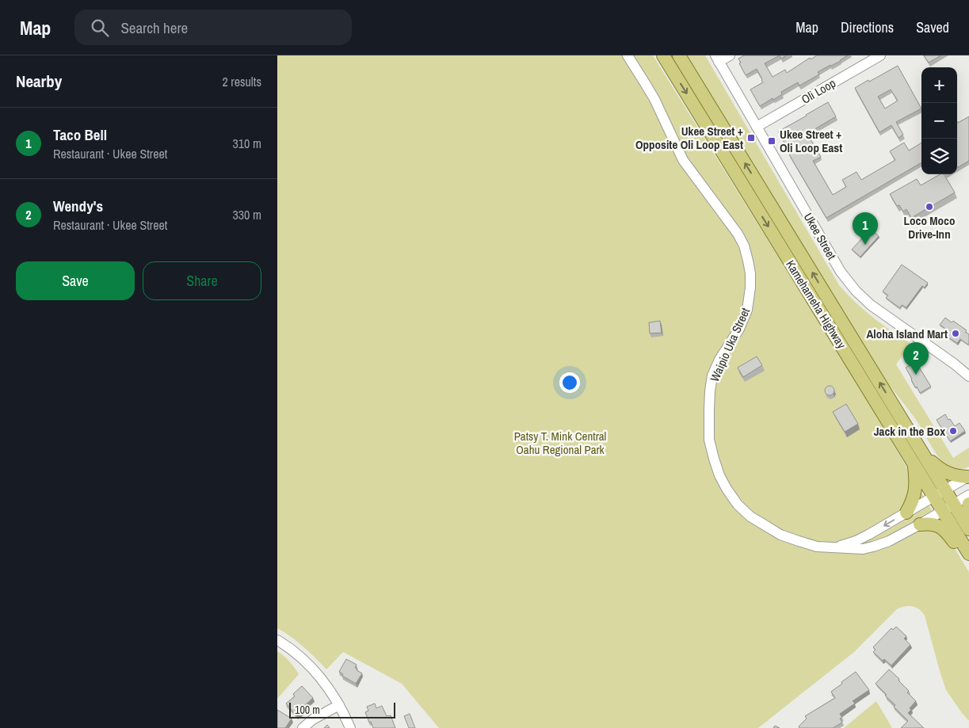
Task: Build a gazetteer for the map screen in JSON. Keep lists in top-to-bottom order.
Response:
{
  "streets": {
    "main road": ["Kamehameha Highway"],
    "street": ["Oli Loop", "Ukee Street", "Waipio Uka Street"]
  },
  "crossings": [
    ["Oli Loop", "Ukee Street"],
    ["Kamehameha Highway", "Waipio Uka Street"]
  ],
  "parks": ["Patsy T. Mink Central Oahu Regional Park"],
  "places": {
    "transit": ["Ukee Street + Opposite Oli Loop East", "Ukee Street + Oli Loop East"],
    "other": ["Loco Moco Drive-Inn", "Aloha Island Mart", "Jack in the Box"]
  },
  "scale_bar": "100 m",
  "page": {
    "header": "Map",
    "search": "Search here",
    "nav": ["Map", "Directions", "Saved"],
    "heading": ["Nearby", "2 results"],
    "map_buttons": ["+", "−"],
    "list": [
      {
        "mark": "1",
        "name": "Taco Bell",
        "note": "Restaurant · Ukee Street",
        "value": "310 m"
      },
      {
        "mark": "2",
        "name": "Wendy's",
        "note": "Restaurant · Ukee Street",
        "value": "330 m"
      }
    ],
    "pins": ["1", "2"],
    "buttons": ["Save", "Share"],
    "scale": "100 m"
  }
}
